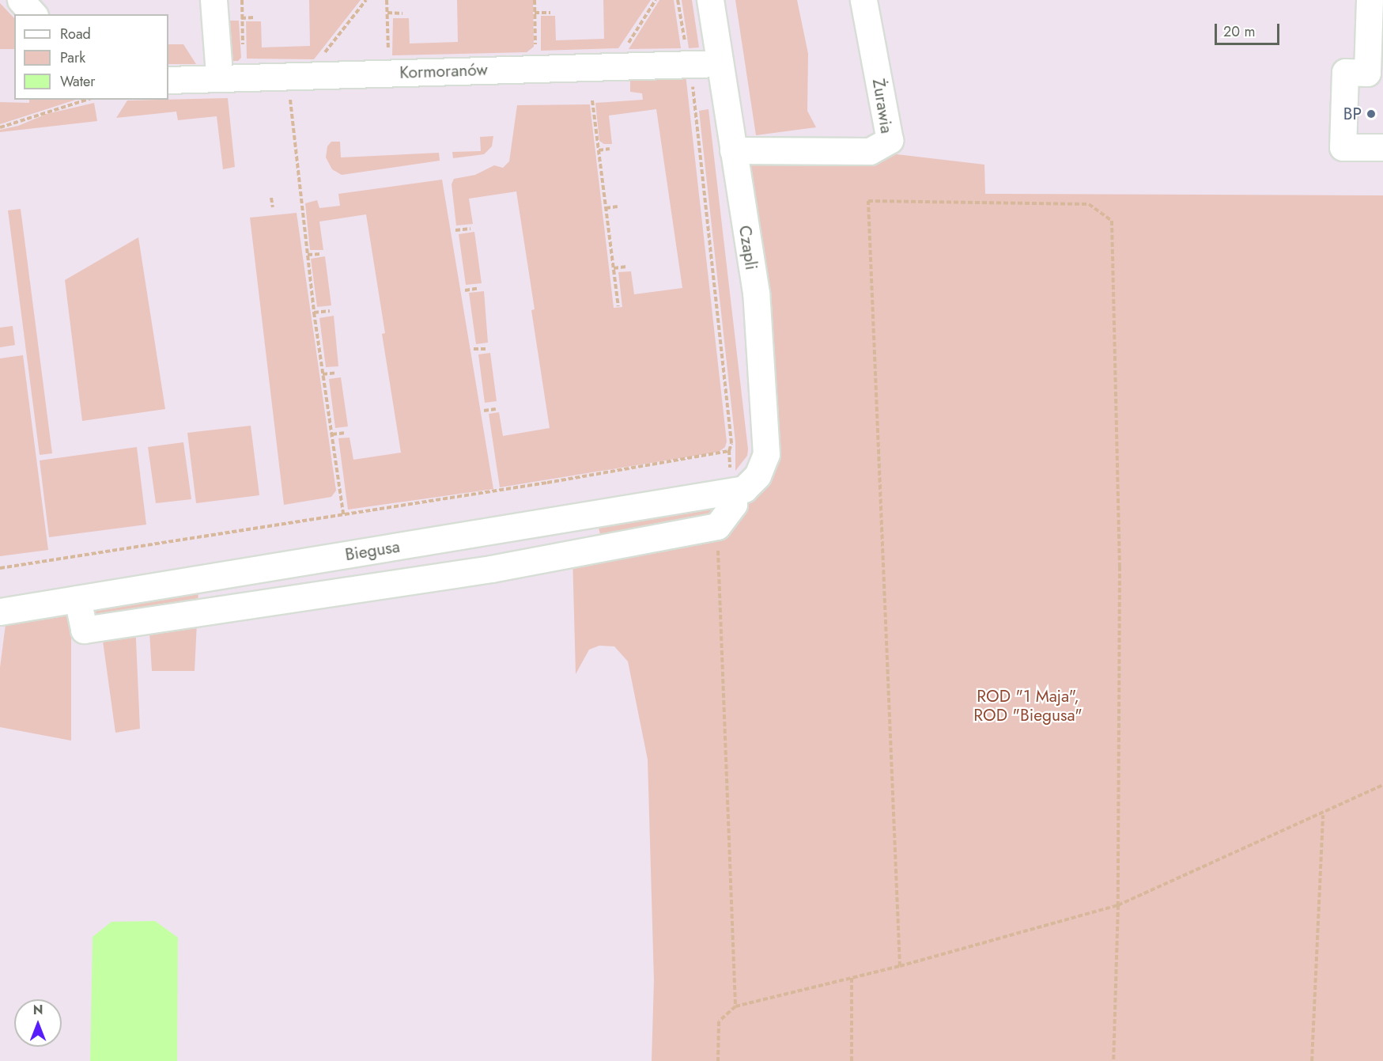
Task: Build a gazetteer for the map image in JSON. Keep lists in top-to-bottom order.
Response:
{
  "streets": {
    "street": [
      "Kormoranów",
      "Żurawia",
      "Czapli",
      "Biegusa"
    ]
  },
  "crossings": [
    ["Kormoranów", "Czapli"],
    ["Żurawia", "Czapli"],
    ["Czapli", "Biegusa"]
  ],
  "parks": ["ROD \"1 Maja\", ROD \"Biegusa\""],
  "places": ["BP"],
  "legend": ["Road", "Park", "Water"],
  "scale_bar": "20 m",
  "north": "top"
}
